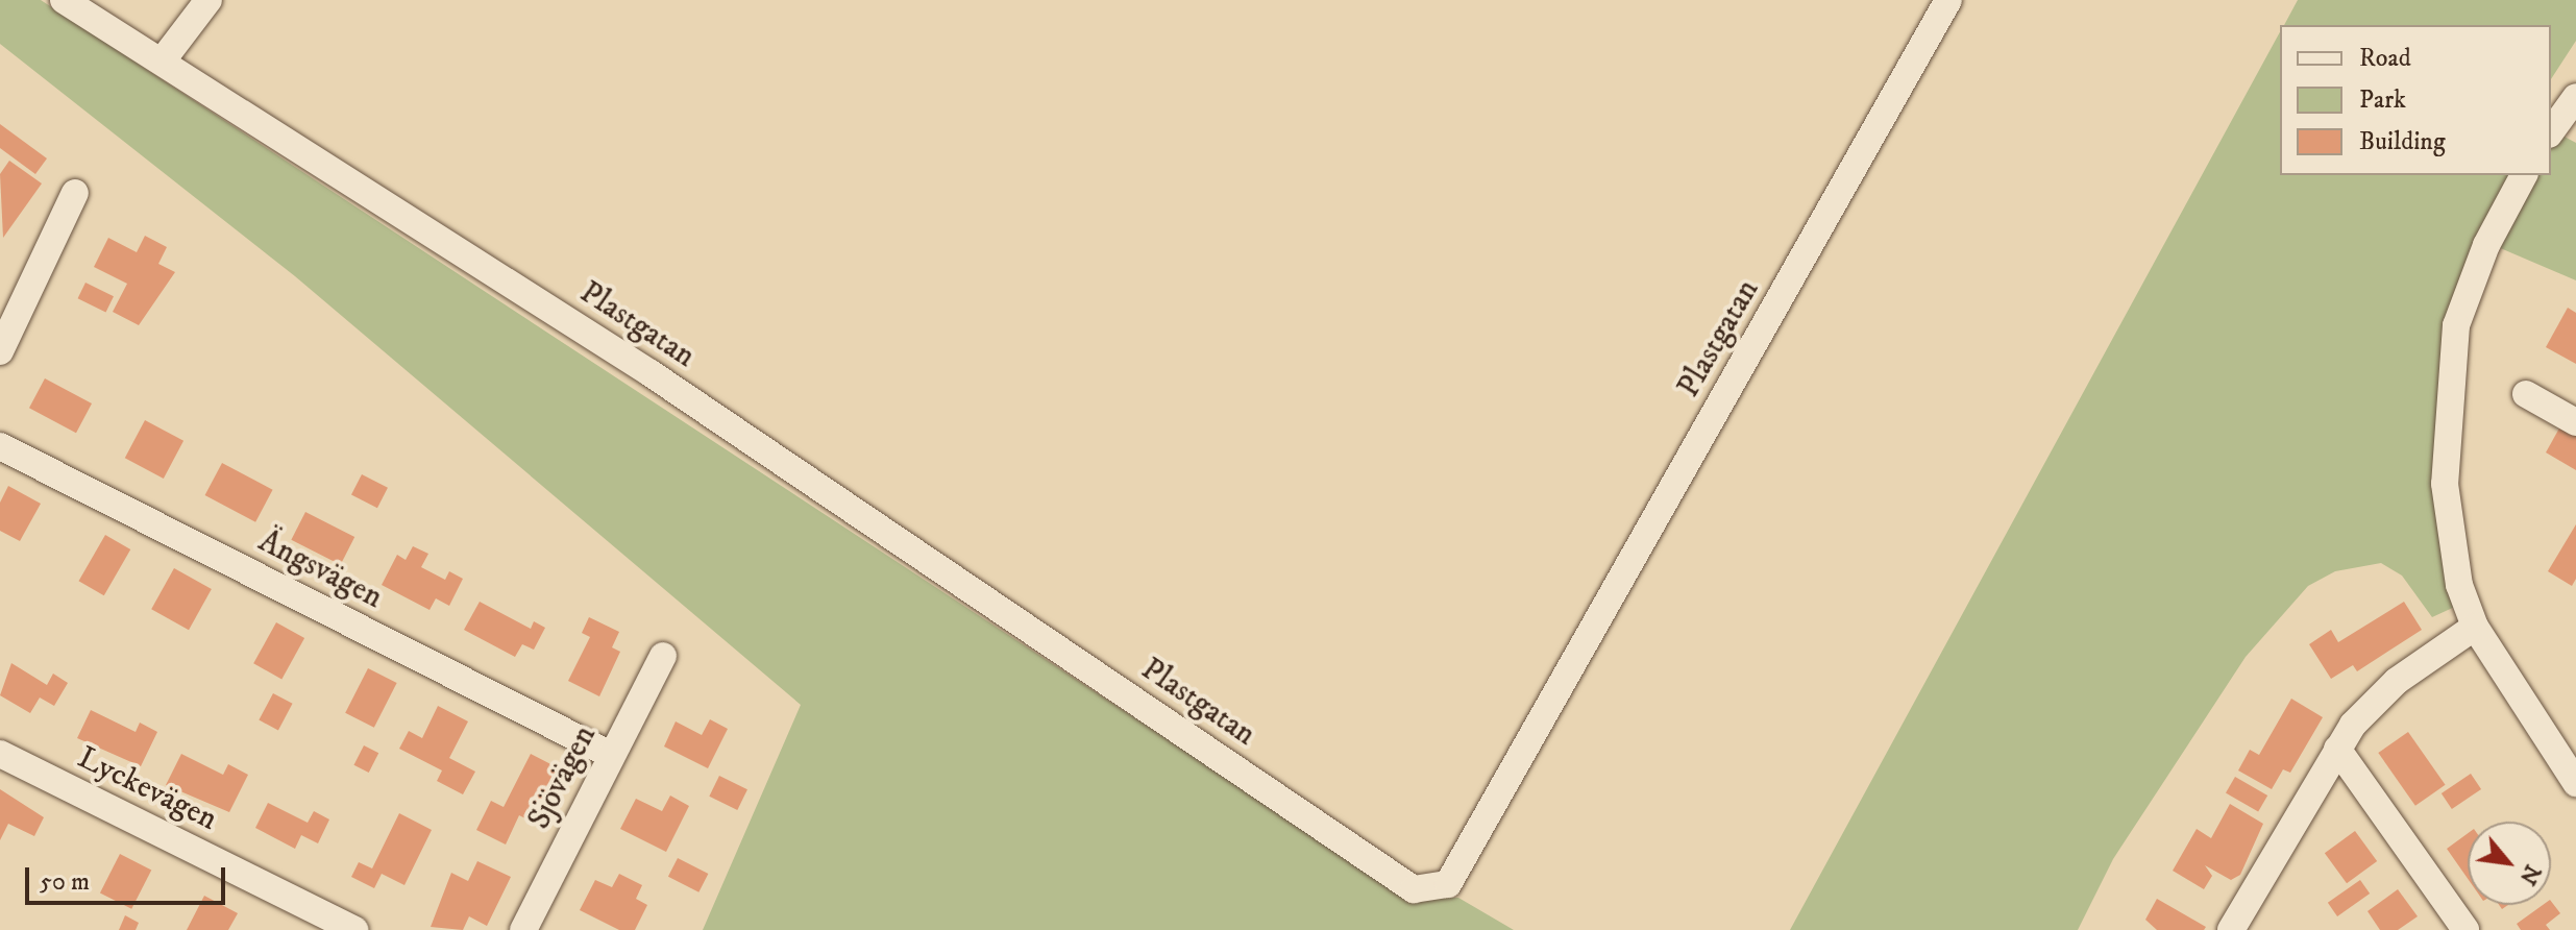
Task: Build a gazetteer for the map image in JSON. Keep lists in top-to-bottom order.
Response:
{
  "streets": {
    "street": [
      "Plastgatan",
      "Ängsvägen",
      "Sjövägen",
      "Lyckevägen"
    ]
  },
  "crossings": [
    ["Ängsvägen", "Sjövägen"]
  ],
  "legend": ["Road", "Park", "Building"],
  "scale_bar": "50 m",
  "north": "bottom right"
}
